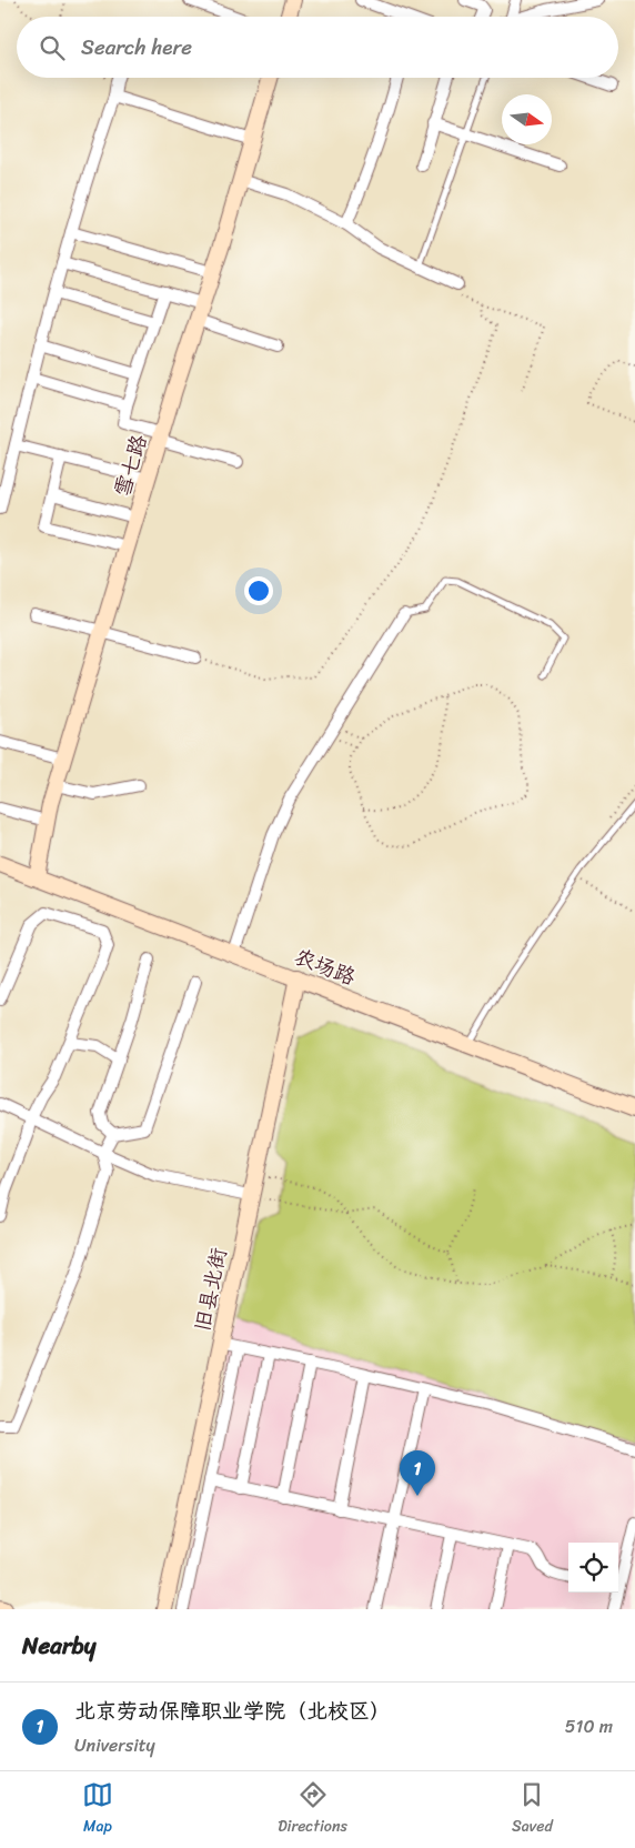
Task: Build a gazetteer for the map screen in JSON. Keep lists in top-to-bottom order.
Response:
{
  "streets": {
    "street": ["雪七路", "农场路", "旧县北街"]
  },
  "crossings": [
    ["雪七路", "农场路"],
    ["农场路", "旧县北街"]
  ],
  "north": "right",
  "page": {
    "search": "Search here",
    "pins": "1",
    "heading": "Nearby",
    "list": [
      {
        "mark": "1",
        "name": "北京劳动保障职业学院（北校区）",
        "note": "University",
        "value": "510 m"
      }
    ],
    "nav": ["Map", "Directions", "Saved"]
  }
}
